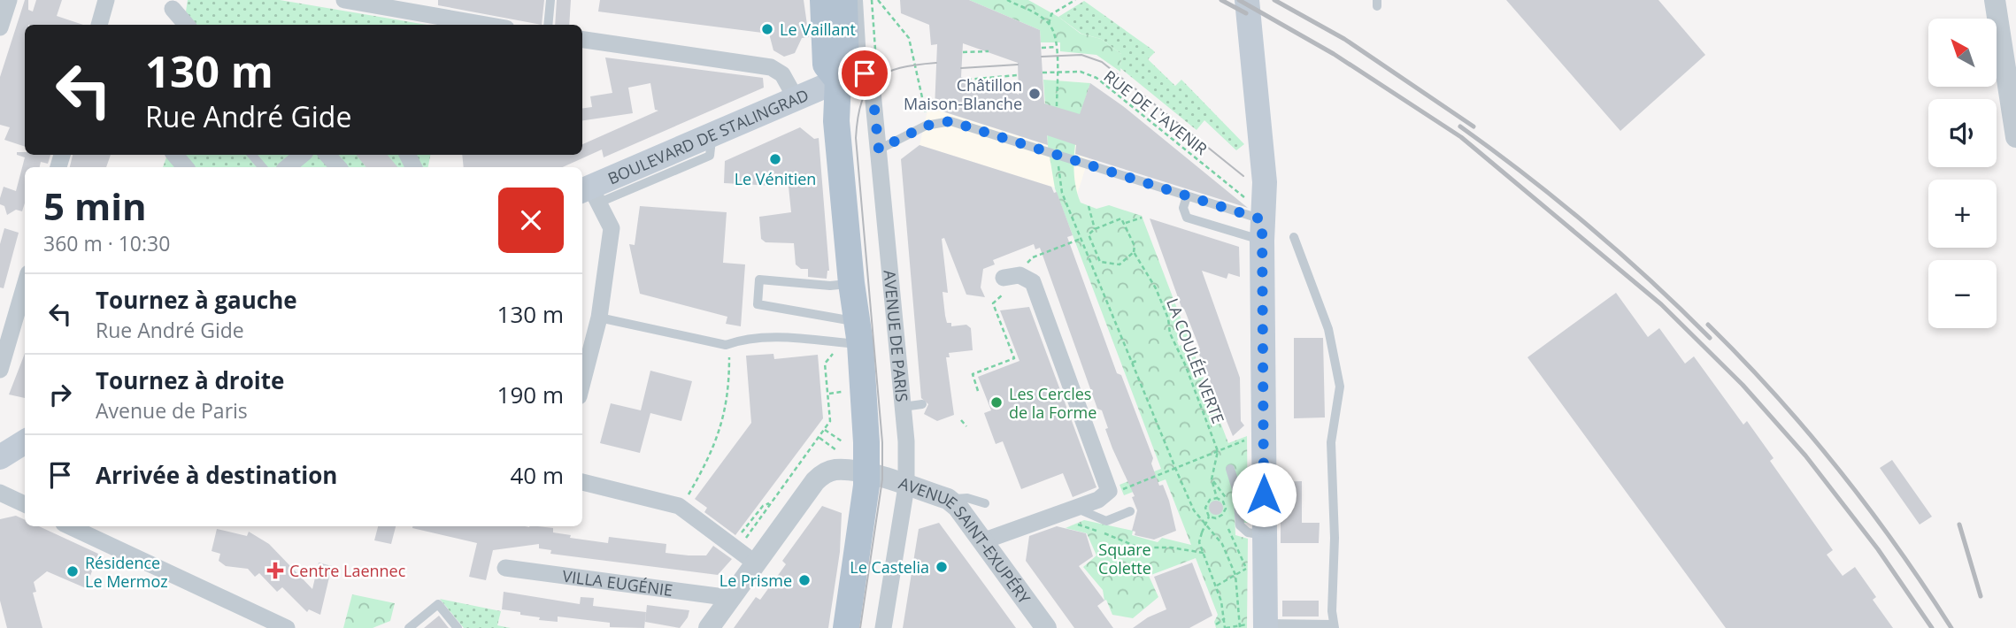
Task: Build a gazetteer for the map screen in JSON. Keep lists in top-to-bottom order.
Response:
{
  "streets": {
    "main road": ["BOULEVARD DE STALINGRAD"],
    "street": ["AVENUE DE PARIS", "AVENUE SAINT-EXUPÉRY", "VILLA EUGÉNIE"],
    "path": ["RUE DE L'AVENIR", "LA COULÉE VERTE"]
  },
  "crossings": [
    ["BOULEVARD DE STALINGRAD", "AVENUE DE PARIS"],
    ["AVENUE DE PARIS", "AVENUE SAINT-EXUPÉRY"],
    ["AVENUE SAINT-EXUPÉRY", "VILLA EUGÉNIE"]
  ],
  "parks": ["Square Colette"],
  "places": {
    "other": [
      "Le Vaillant",
      "Châtillon Maison-Blanche",
      "Le Vénitien",
      "Les Cercles de la Forme",
      "Le Castelia",
      "Résidence Le Mermoz",
      "Le Prisme"
    ],
    "health": ["Centre Laennec"]
  },
  "north": "top left",
  "page": {
    "map_buttons": ["+", "−"],
    "turn": ["130 m", "Rue André Gide"],
    "heading": ["5 min", "360 m · 10:30"],
    "list": [
      {
        "name": "Tournez à gauche",
        "note": "Rue André Gide",
        "value": "130 m"
      },
      {
        "name": "Tournez à droite",
        "note": "Avenue de Paris",
        "value": "190 m"
      },
      {
        "name": "Arrivée à destination",
        "value": "40 m"
      }
    ]
  }
}
